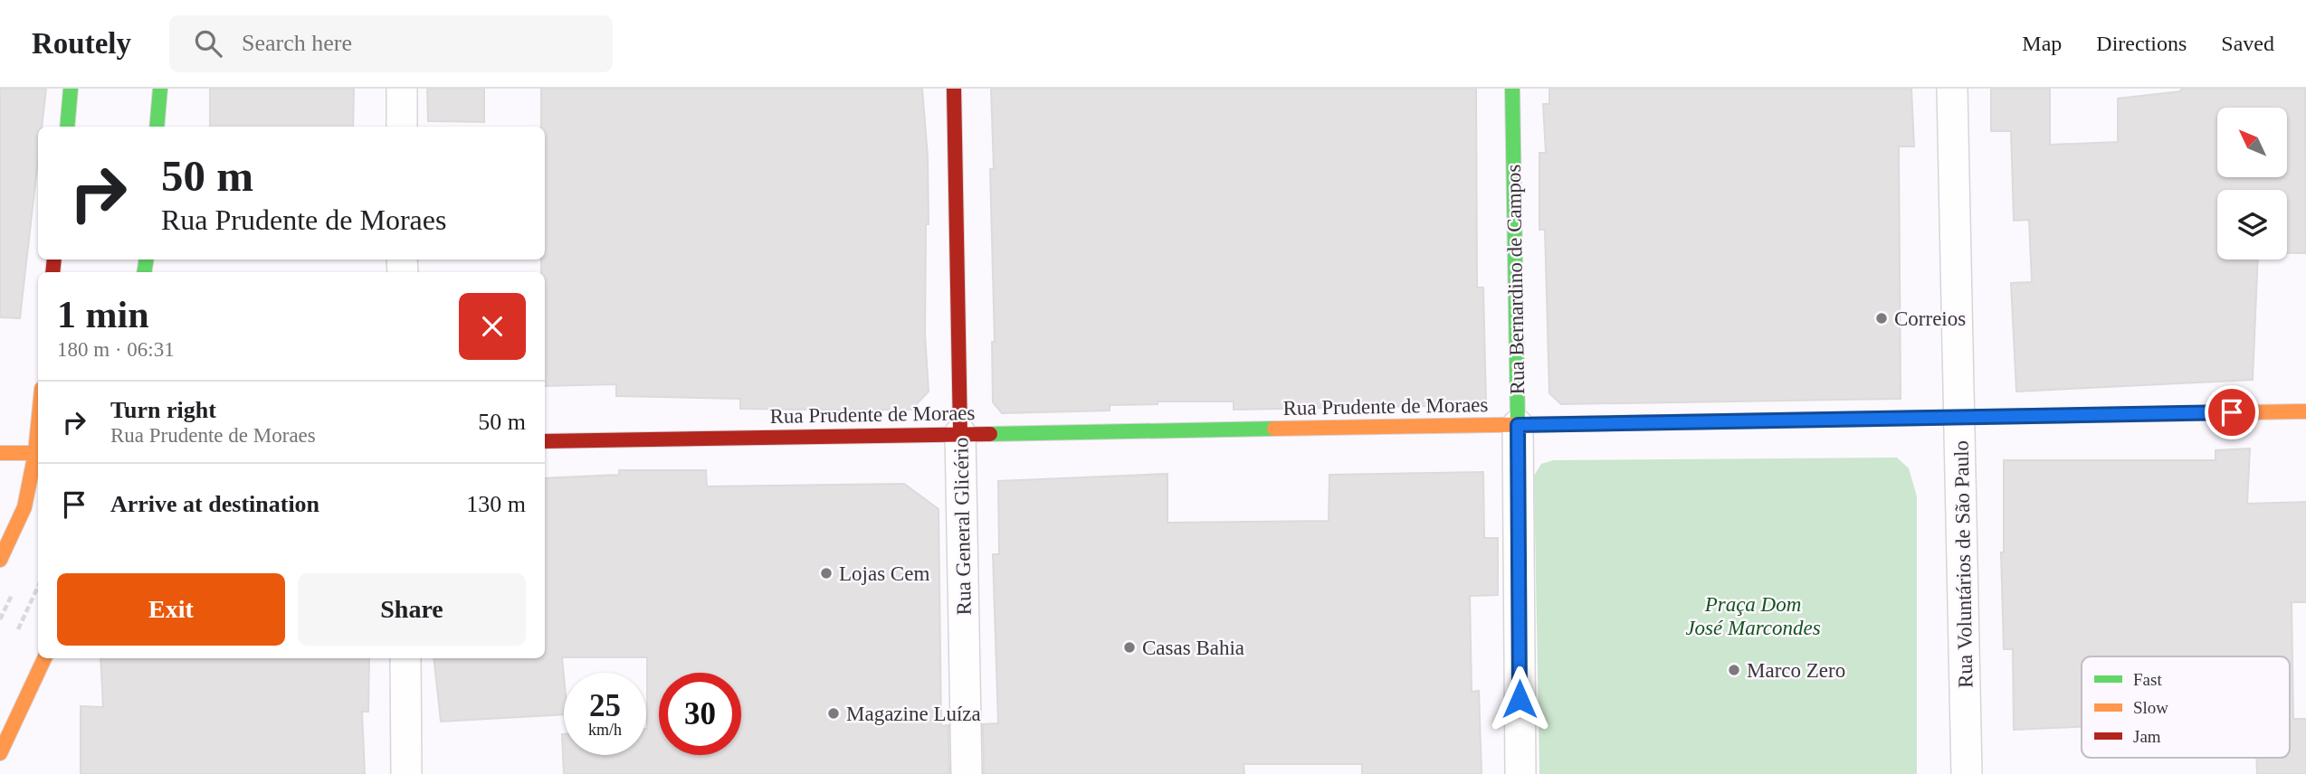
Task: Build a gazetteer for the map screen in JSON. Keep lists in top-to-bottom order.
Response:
{
  "streets": {
    "street": [
      "Rua Bernardino de Campos",
      "Rua Prudente de Moraes",
      "Rua General Glicério",
      "Rua Voluntários de São Paulo"
    ]
  },
  "crossings": [
    ["Rua Bernardino de Campos", "Rua Prudente de Moraes"],
    ["Rua Prudente de Moraes", "Rua General Glicério"],
    ["Rua Prudente de Moraes", "Rua Voluntários de São Paulo"]
  ],
  "parks": ["Praça Dom José Marcondes"],
  "places": [
    "Correios",
    "Lojas Cem",
    "Casas Bahia",
    "Marco Zero",
    "Magazine Luíza"
  ],
  "legend": ["Fast", "Slow", "Jam"],
  "north": "top left",
  "page": {
    "header": "Routely",
    "search": "Search here",
    "nav": ["Map", "Directions", "Saved"],
    "turn": ["50 m", "Rua Prudente de Moraes"],
    "heading": ["1 min", "180 m · 06:31"],
    "list": [
      {
        "name": "Turn right",
        "note": "Rua Prudente de Moraes",
        "value": "50 m"
      },
      {
        "name": "Arrive at destination",
        "value": "130 m"
      }
    ],
    "buttons": ["Exit", "Share"],
    "speed": "25 km/h",
    "limit": "30"
  }
}
